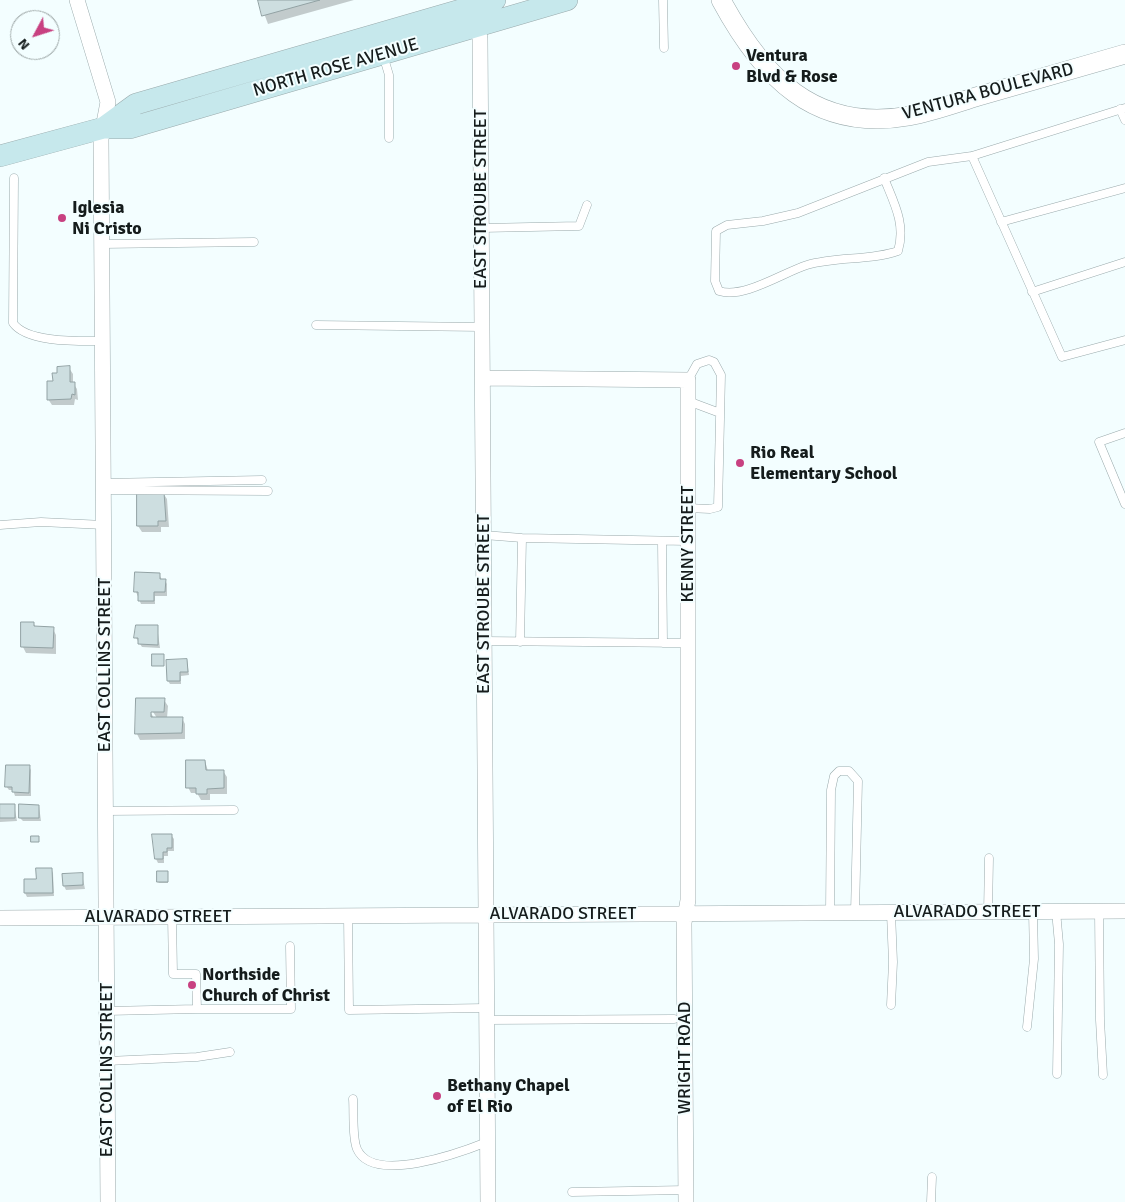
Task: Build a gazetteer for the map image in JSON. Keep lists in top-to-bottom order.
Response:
{
  "streets": {
    "main road": ["NORTH ROSE AVENUE"],
    "street": [
      "VENTURA BOULEVARD",
      "EAST STROUBE STREET",
      "KENNY STREET",
      "EAST COLLINS STREET",
      "ALVARADO STREET",
      "WRIGHT ROAD"
    ]
  },
  "crossings": [
    ["NORTH ROSE AVENUE", "EAST STROUBE STREET"],
    ["NORTH ROSE AVENUE", "EAST COLLINS STREET"],
    ["EAST STROUBE STREET", "ALVARADO STREET"],
    ["KENNY STREET", "ALVARADO STREET"],
    ["KENNY STREET", "WRIGHT ROAD"],
    ["EAST COLLINS STREET", "ALVARADO STREET"],
    ["ALVARADO STREET", "WRIGHT ROAD"]
  ],
  "places": [
    "Ventura Blvd & Rose",
    "Iglesia Ni Cristo",
    "Rio Real Elementary School",
    "Northside Church of Christ",
    "Bethany Chapel of El Rio"
  ],
  "north": "bottom left"
}
